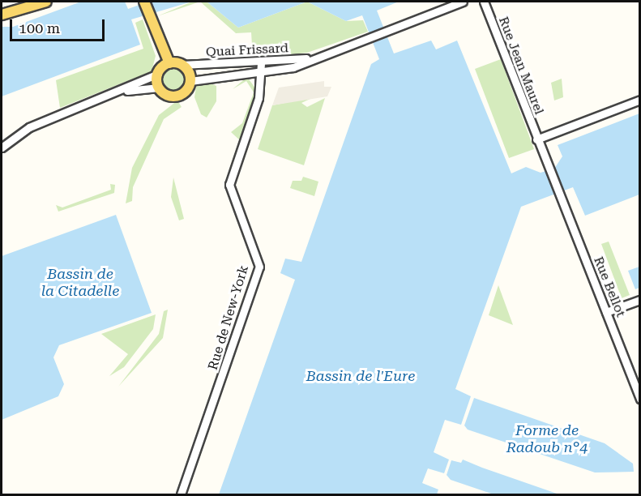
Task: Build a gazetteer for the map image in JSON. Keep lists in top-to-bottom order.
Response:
{
  "streets": {
    "street": [
      "Quai Frissard",
      "Rue Jean Maurel",
      "Rue Bellot",
      "Rue de New-York"
    ]
  },
  "crossings": [
    ["Quai Frissard", "Rue de New-York"],
    ["Rue Jean Maurel", "Rue Bellot"]
  ],
  "water": ["Bassin de la Citadelle", "Bassin de l'Eure", "Forme de Radoub n°4"],
  "scale_bar": "100 m"
}
